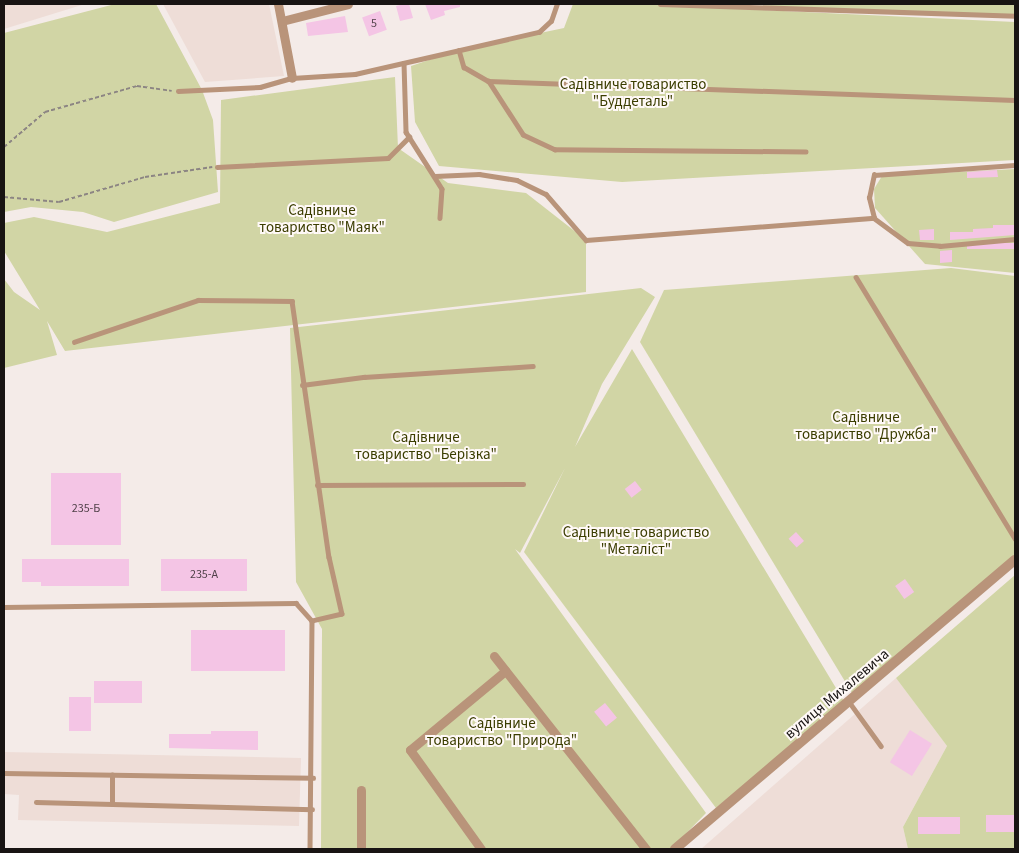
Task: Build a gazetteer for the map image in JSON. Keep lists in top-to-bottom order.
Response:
{
  "streets": {
    "street": ["вулиця Михалевича"]
  },
  "parks": [
    "Садівниче товариство \"Буддеталь\"",
    "Садівниче товариство \"Маяк\"",
    "Садівниче товариство \"Дружба\"",
    "Садівниче товариство \"Берізка\"",
    "Садівниче товариство \"Металіст\"",
    "Садівниче товариство \"Природа\""
  ],
  "house_numbers": ["5", "235-Б", "235-А"]
}
